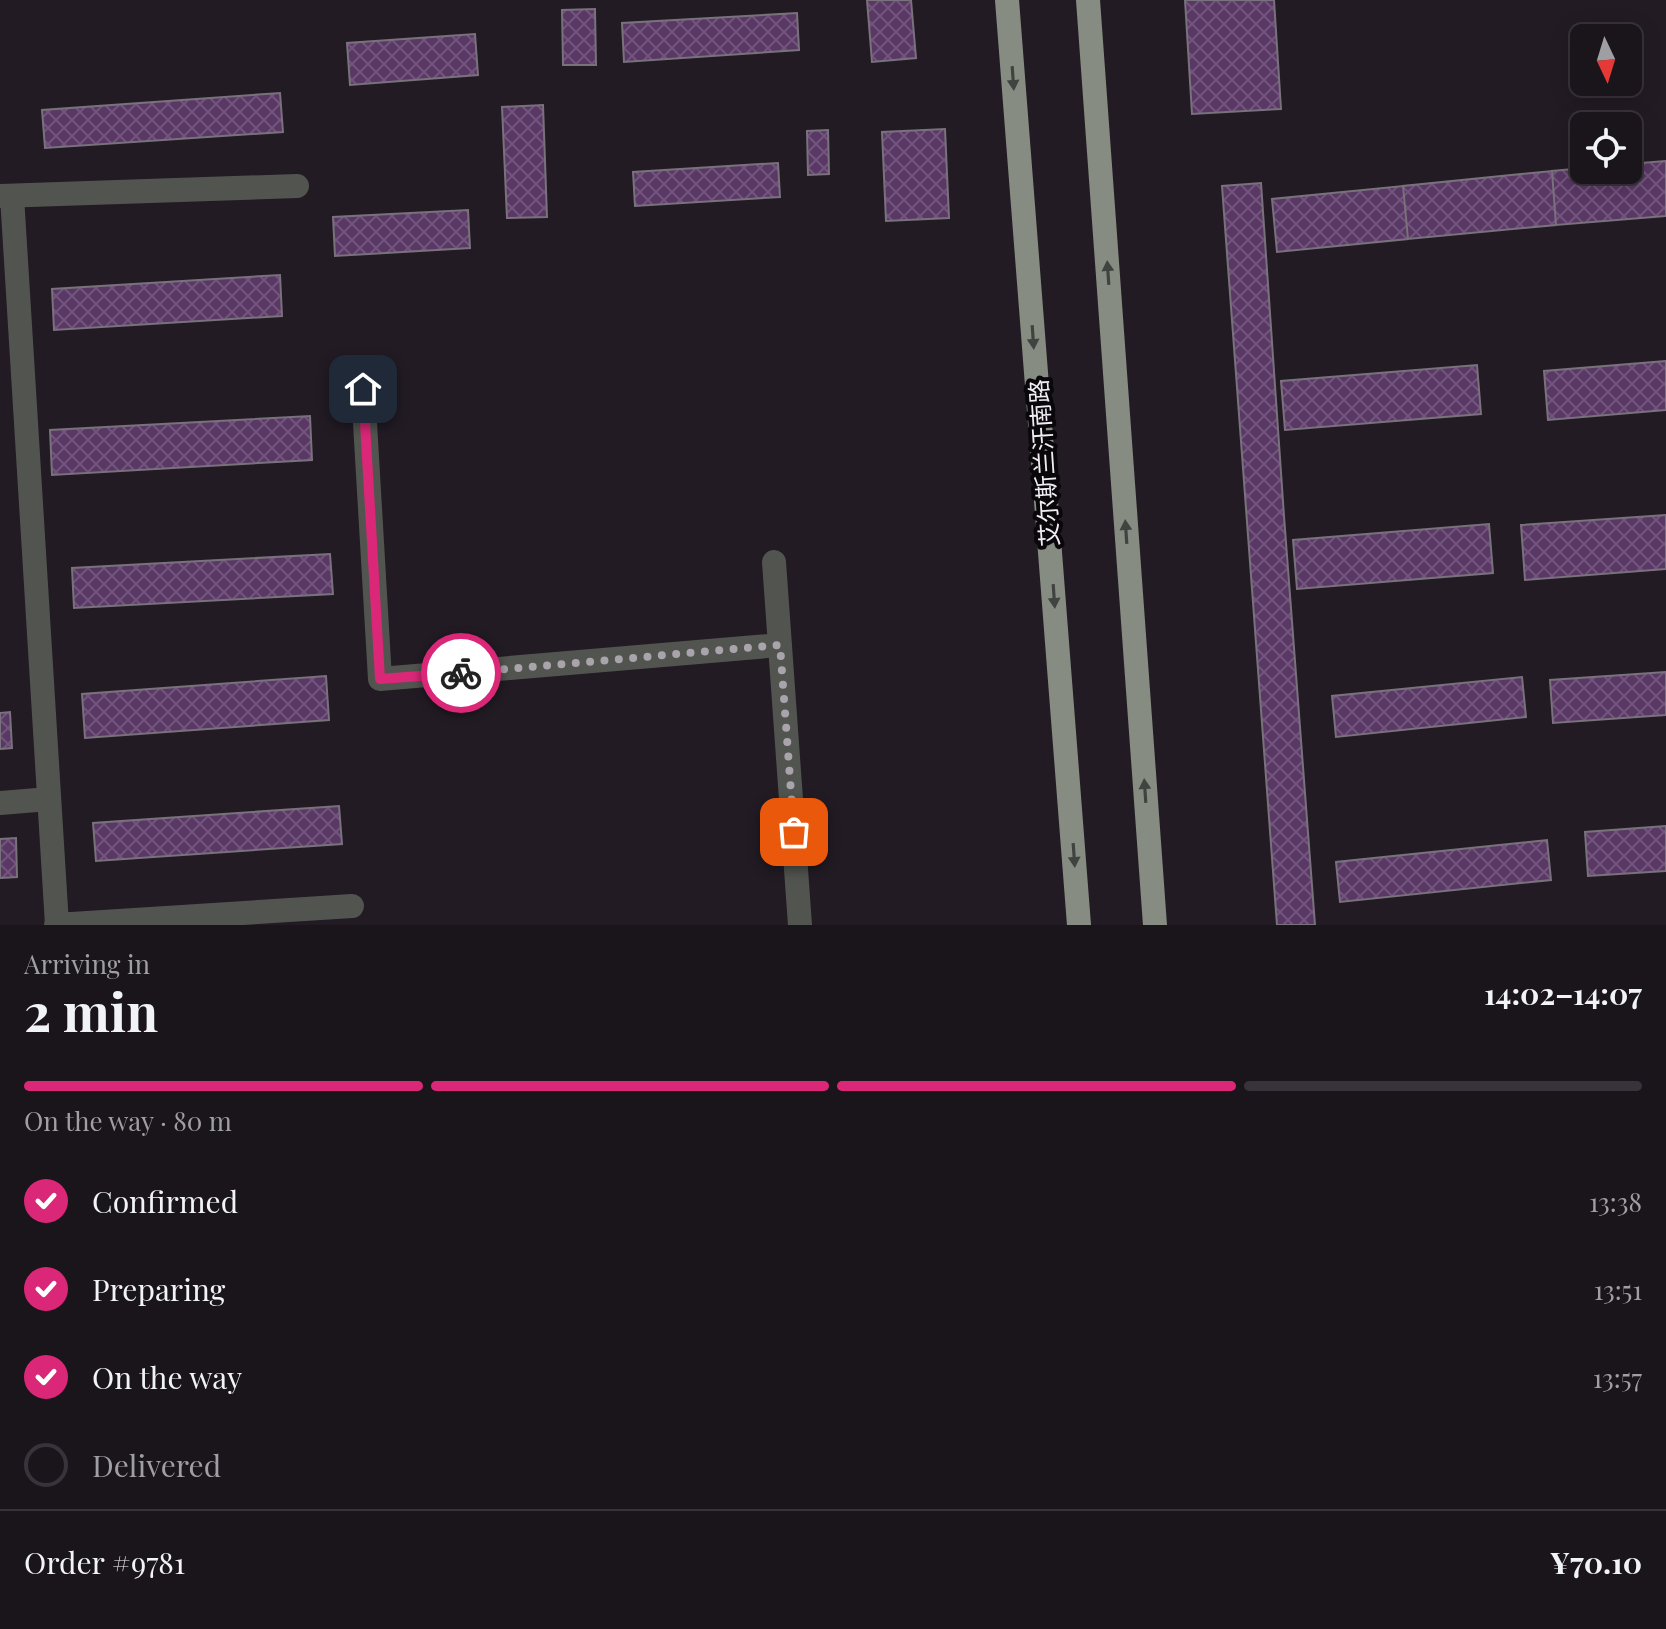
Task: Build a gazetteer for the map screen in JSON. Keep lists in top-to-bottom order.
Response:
{
  "streets": {
    "main road": ["艾尔斯兰汗南路"]
  },
  "north": "bottom",
  "page": {
    "heading": ["2 min", "Arriving in", "14:02–14:07"],
    "panel": ["Order #9781", "¥70.10"],
    "bar": "On the way · 80 m",
    "list": [
      ["Confirmed", "13:38"],
      ["Preparing", "13:51"],
      ["On the way", "13:57"],
      "Delivered"
    ]
  }
}
